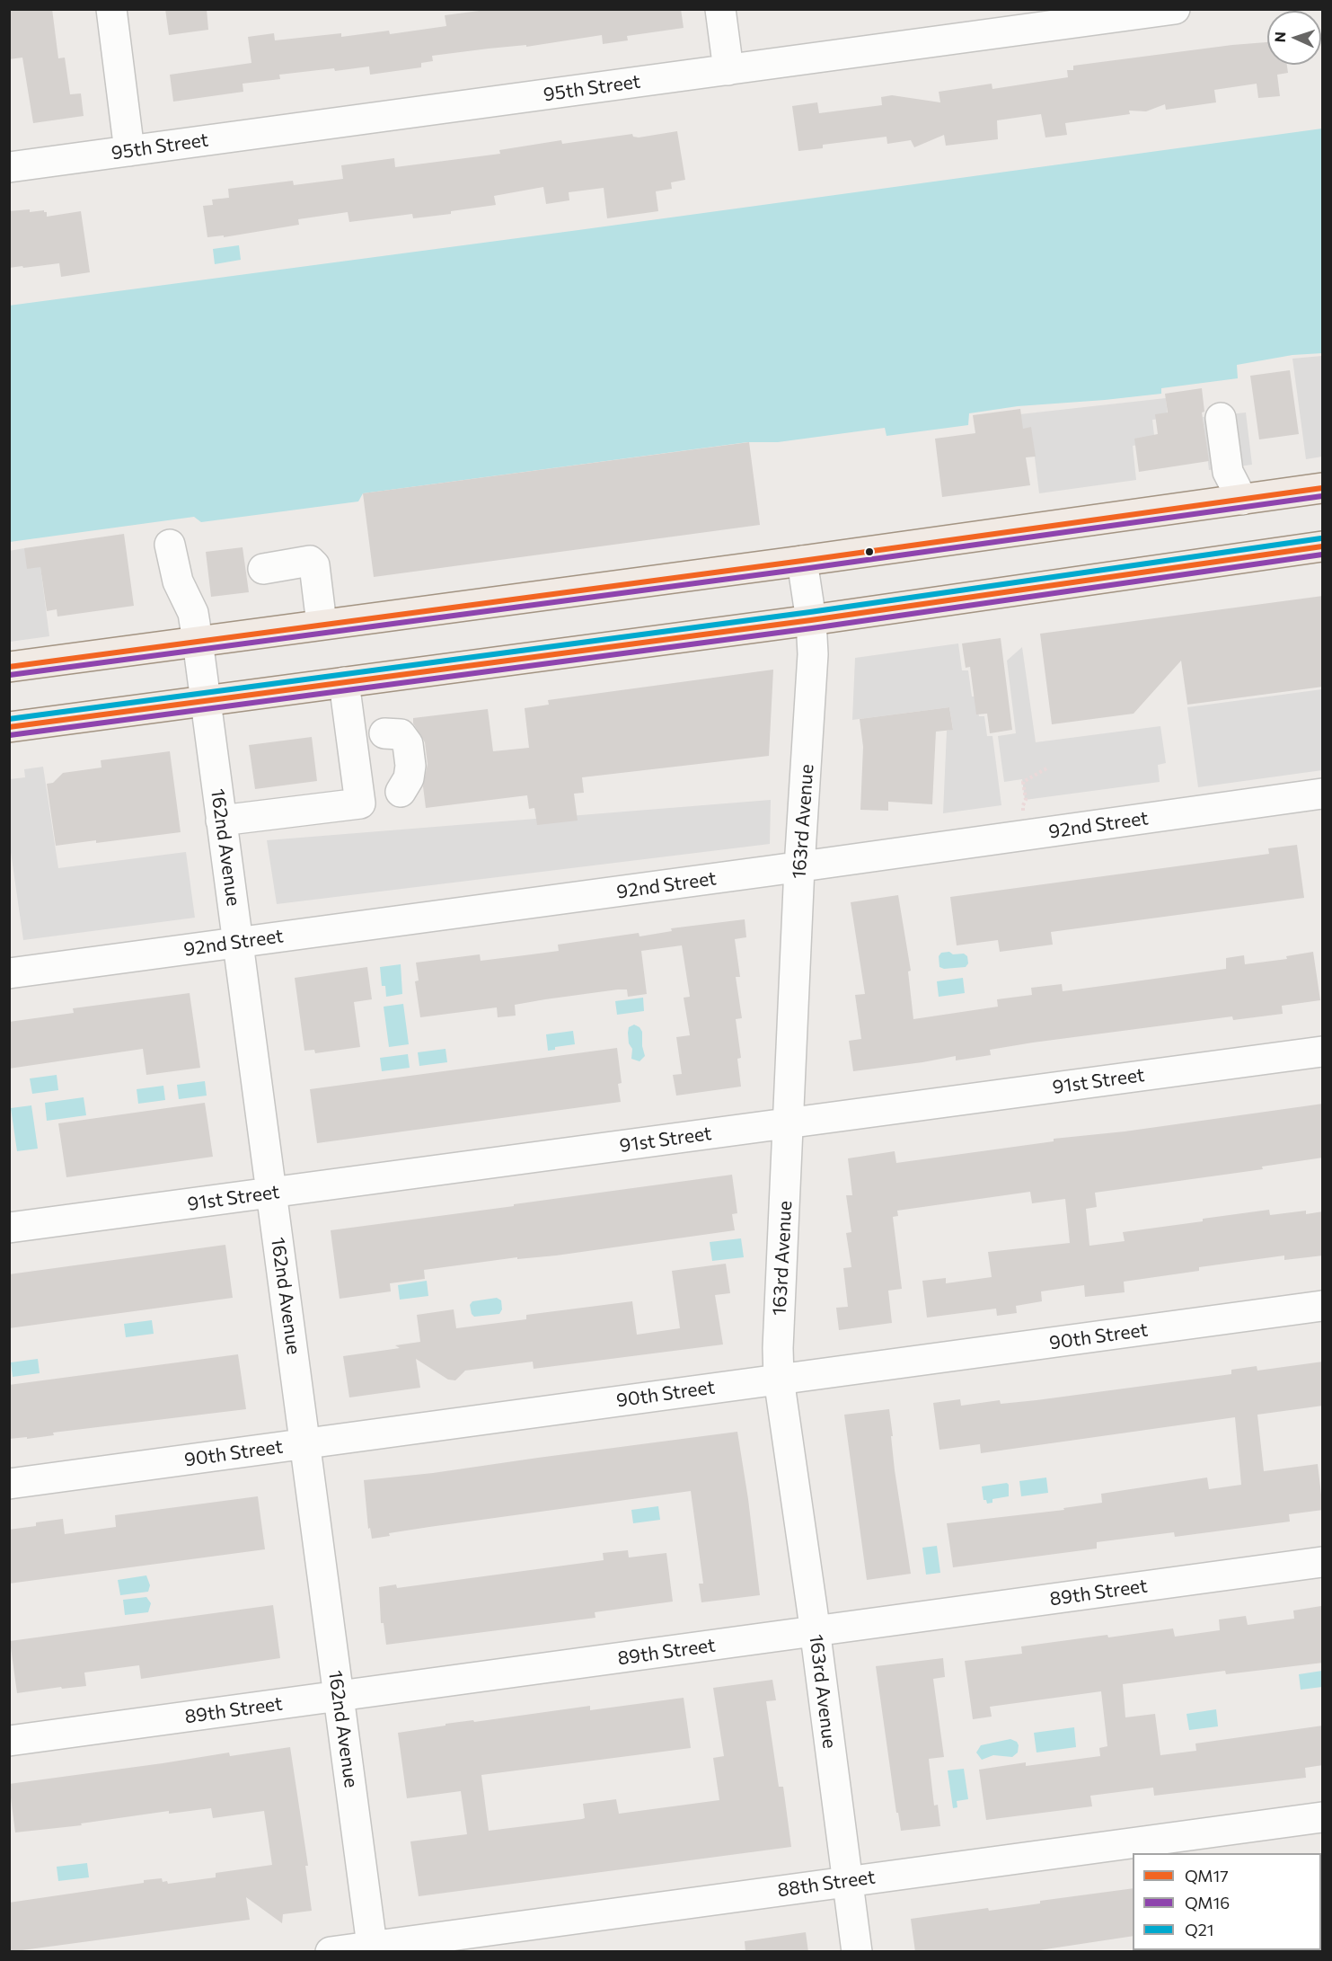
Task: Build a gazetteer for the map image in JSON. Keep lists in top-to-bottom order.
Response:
{
  "streets": {
    "street": [
      "95th Street",
      "163rd Avenue",
      "92nd Street",
      "162nd Avenue",
      "91st Street",
      "90th Street",
      "89th Street",
      "88th Street"
    ]
  },
  "crossings": [
    ["163rd Avenue", "92nd Street"],
    ["163rd Avenue", "91st Street"],
    ["163rd Avenue", "90th Street"],
    ["163rd Avenue", "89th Street"],
    ["163rd Avenue", "88th Street"],
    ["92nd Street", "162nd Avenue"],
    ["162nd Avenue", "91st Street"],
    ["162nd Avenue", "90th Street"],
    ["162nd Avenue", "89th Street"],
    ["162nd Avenue", "88th Street"]
  ],
  "lines": ["transit line QM17", "transit line QM16", "transit line Q21"],
  "legend": ["QM17", "QM16", "Q21"],
  "north": "left"
}
